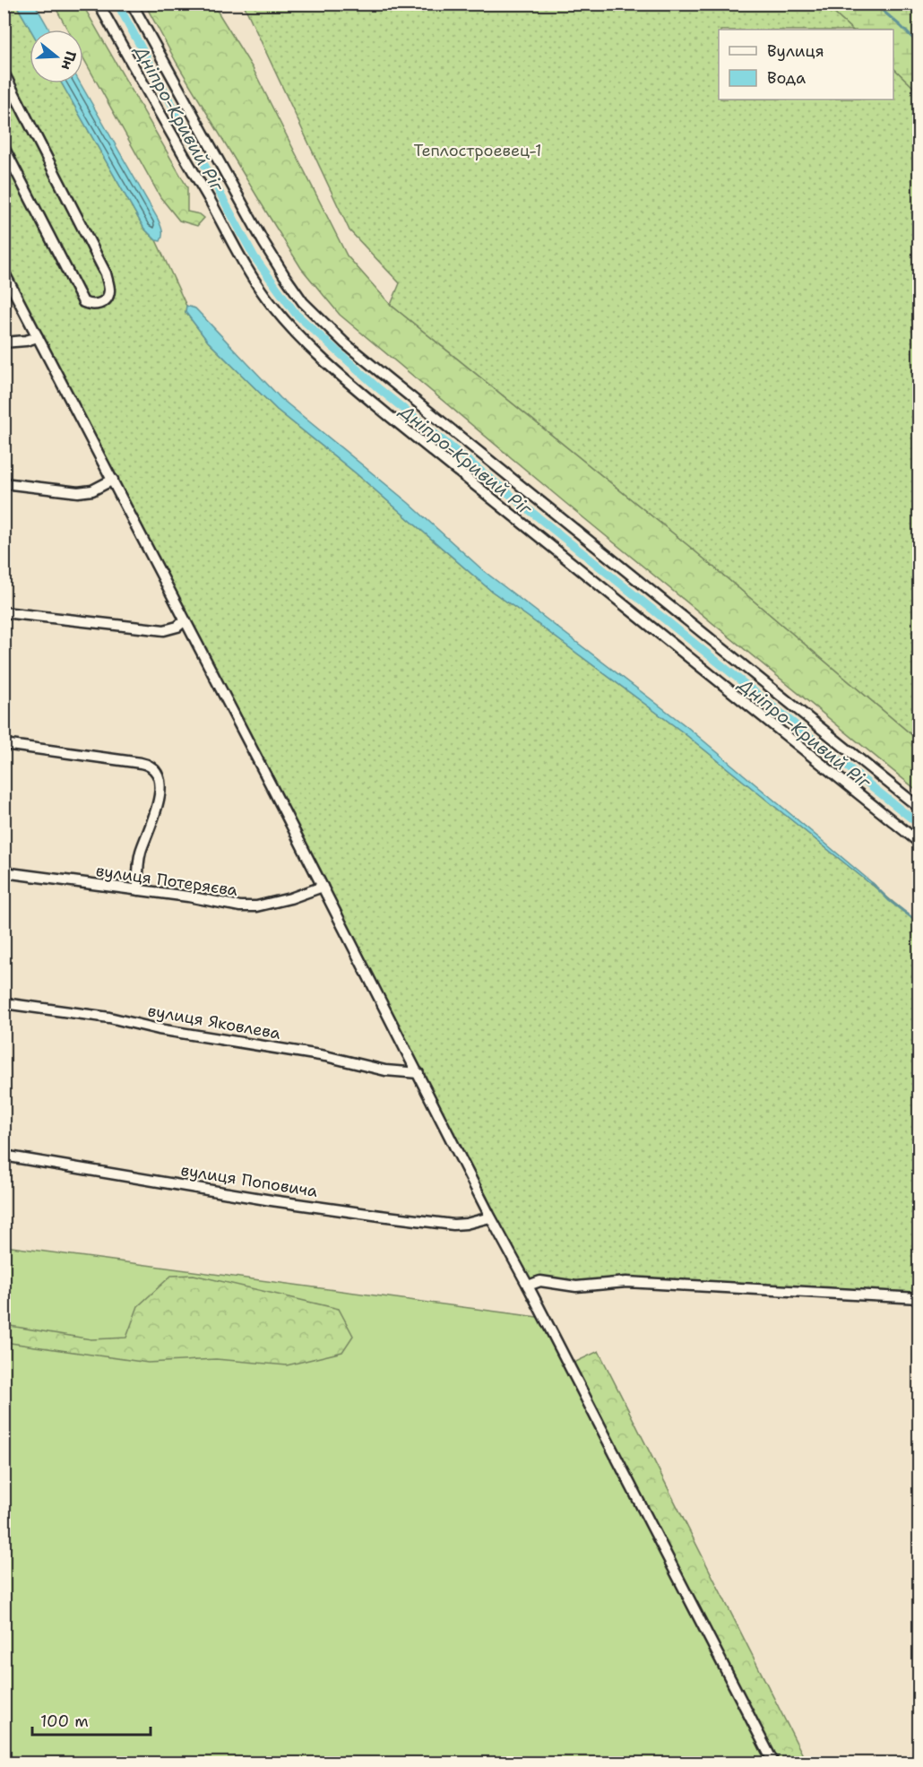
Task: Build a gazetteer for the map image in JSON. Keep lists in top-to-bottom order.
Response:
{
  "streets": {
    "street": ["вулиця Потеряєва", "вулиця Яковлева", "вулиця Поповича"]
  },
  "water": ["Дніпро-Кривий Ріг"],
  "parks": ["Теплостроевец-1"],
  "legend": ["Вулиця", "Вода"],
  "scale_bar": "100 m",
  "north": "right"
}
